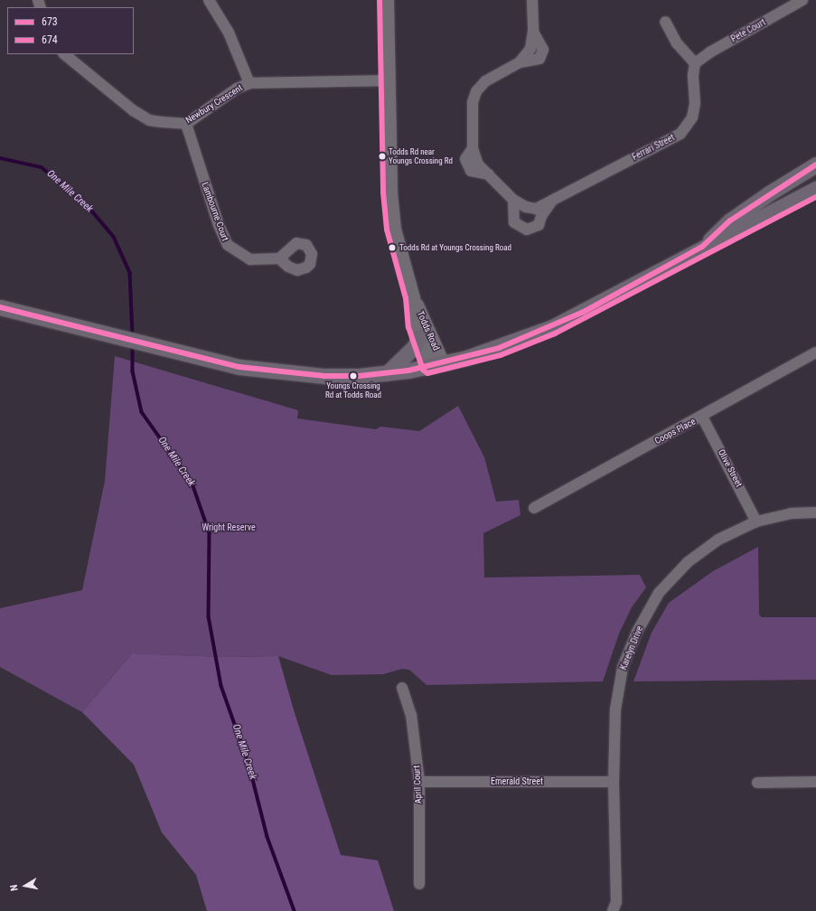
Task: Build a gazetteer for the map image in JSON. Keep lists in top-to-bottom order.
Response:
{
  "streets": {
    "street": [
      "Pete Court",
      "Newbury Crescent",
      "Ferrari Street",
      "Lambourne Court",
      "Todds Road",
      "Coops Place",
      "Olive Street",
      "Karelyn Drive",
      "Emerald Street",
      "April Court"
    ]
  },
  "crossings": [
    ["Pete Court", "Ferrari Street"],
    ["Newbury Crescent", "Lambourne Court"],
    ["Newbury Crescent", "Todds Road"],
    ["Coops Place", "Olive Street"],
    ["Olive Street", "Karelyn Drive"],
    ["Karelyn Drive", "Emerald Street"],
    ["Emerald Street", "April Court"]
  ],
  "water": ["One Mile Creek"],
  "parks": ["Wright Reserve"],
  "places": ["Todds Rd near Youngs Crossing Rd", "Todds Rd at Youngs Crossing Road", "Youngs Crossing Rd at Todds Road"],
  "lines": ["transit line 674", "transit line 673"],
  "legend": ["673", "674"],
  "north": "left"
}
